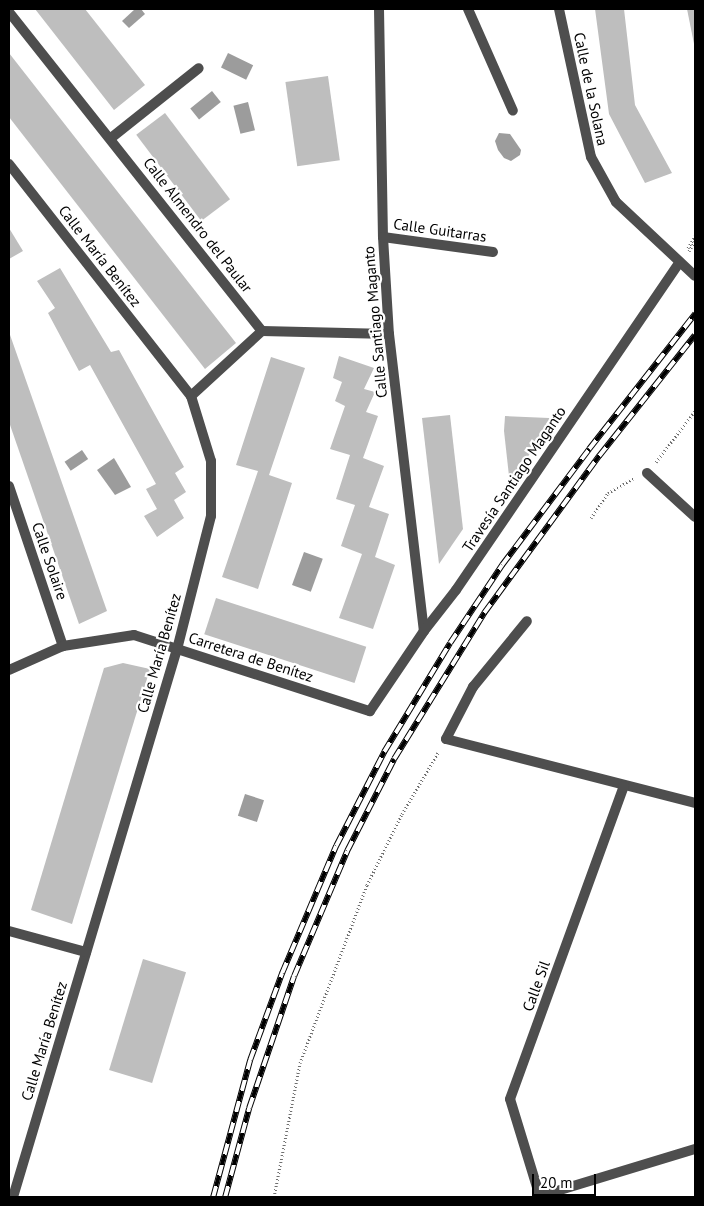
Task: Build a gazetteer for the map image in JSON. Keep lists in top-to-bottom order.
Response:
{
  "streets": {
    "street": [
      "Calle de la Solana",
      "Calle Almendro del Paular",
      "Calle Guitarras",
      "Calle María Benítez",
      "Calle Santiago Maganto",
      "Travesía Santiago Maganto",
      "Calle Solaire",
      "Carretera de Benítez",
      "Calle Sil"
    ]
  },
  "crossings": [
    ["Calle de la Solana", "Travesía Santiago Maganto"],
    ["Calle Guitarras", "Calle Santiago Maganto"],
    ["Calle María Benítez", "Carretera de Benítez"],
    ["Calle Santiago Maganto", "Travesía Santiago Maganto"],
    ["Travesía Santiago Maganto", "Carretera de Benítez"],
    ["Calle Solaire", "Carretera de Benítez"]
  ],
  "scale_bar": "20 m"
}
